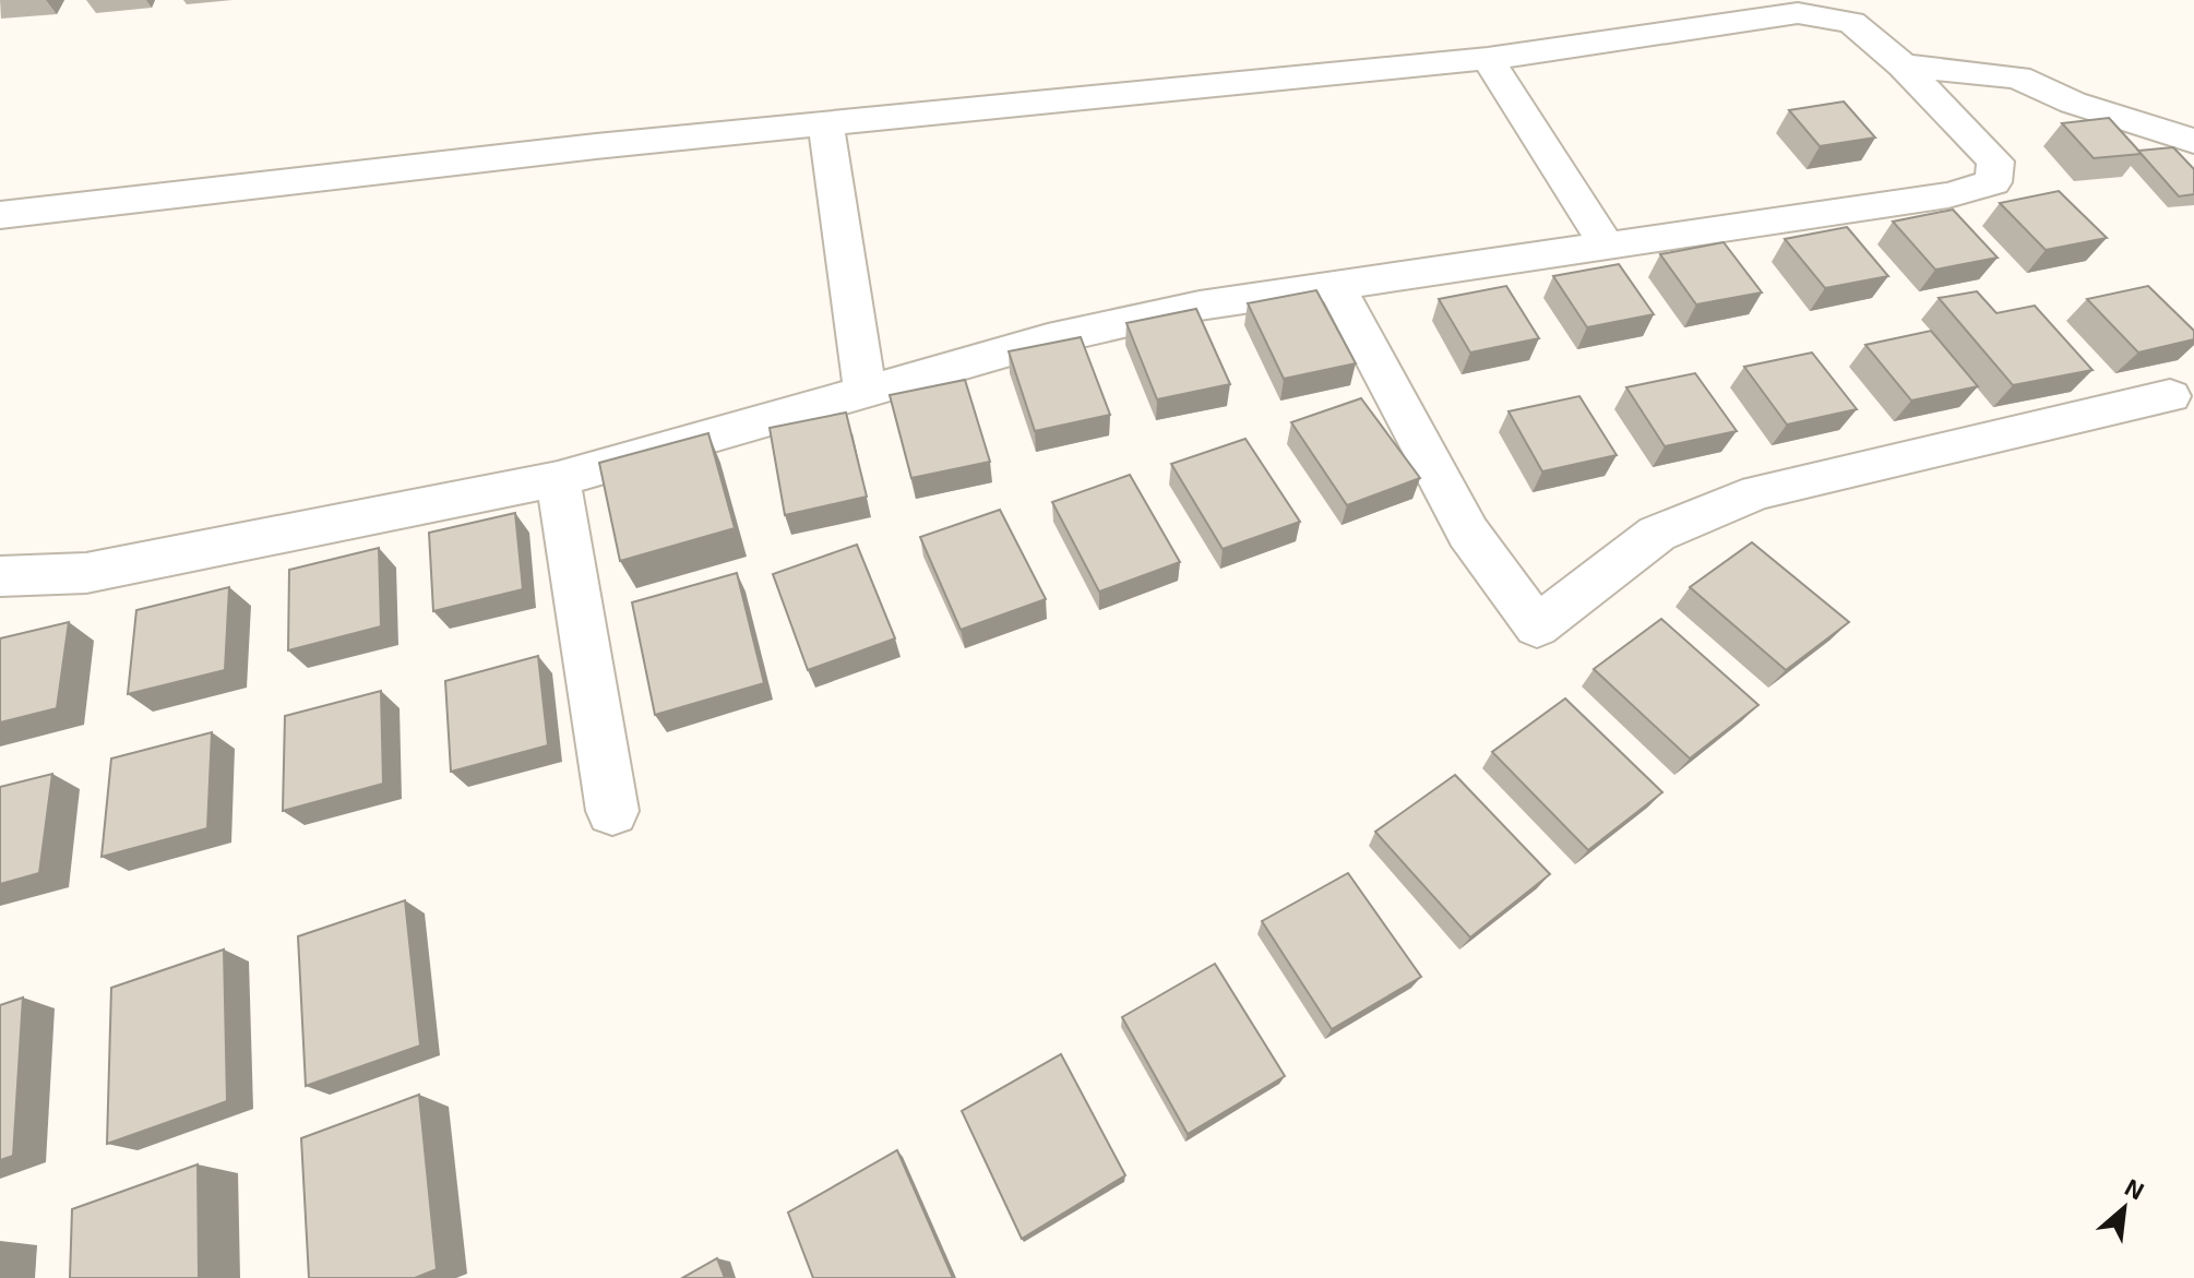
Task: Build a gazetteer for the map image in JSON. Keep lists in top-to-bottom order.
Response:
{
  "north": "top right"
}
